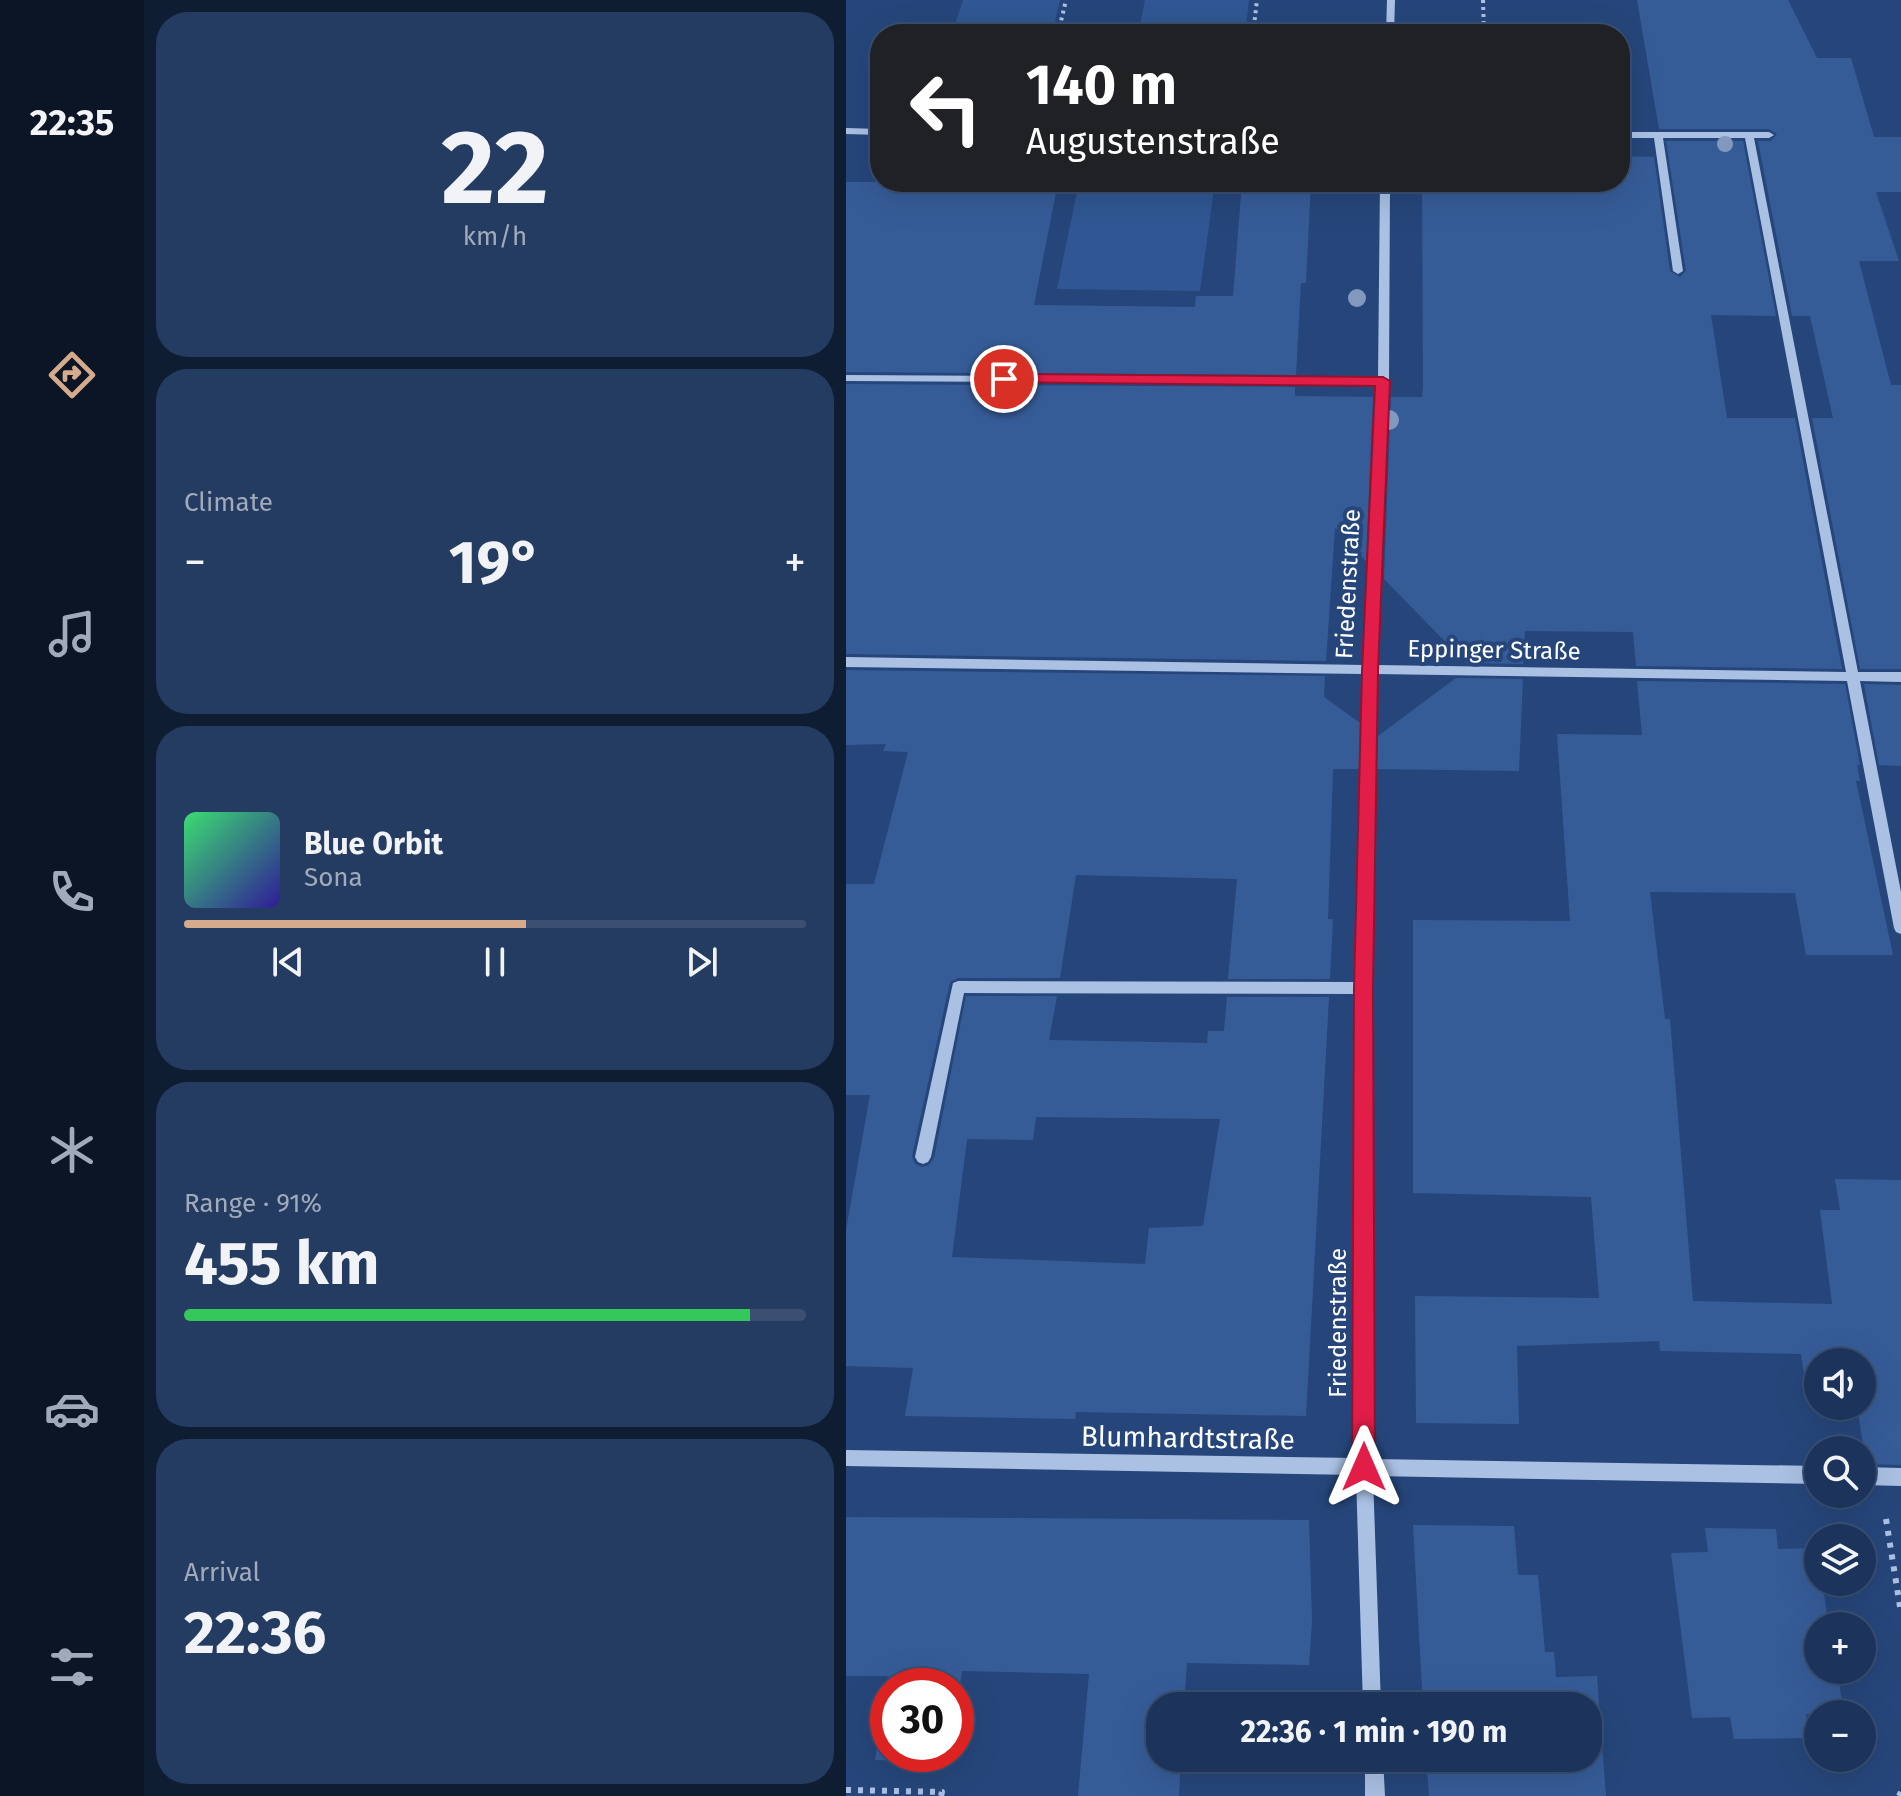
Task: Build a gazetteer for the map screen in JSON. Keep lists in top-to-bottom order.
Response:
{
  "streets": {
    "street": ["Friedenstraße", "Eppinger Straße", "Blumhardtstraße"]
  },
  "crossings": [
    ["Friedenstraße", "Eppinger Straße"],
    ["Friedenstraße", "Blumhardtstraße"]
  ],
  "page": {
    "tabs": "22:35",
    "tile": [
      ["22", "km/h"],
      "Climate",
      ["Range · 91%", "455 km"],
      ["Arrival", "22:36"]
    ],
    "turn": ["140 m", "Augustenstraße"],
    "heat": ["−", "19°", "+"],
    "song": ["Blue Orbit", "Sona"],
    "map_buttons": ["+", "−"],
    "limit": "30",
    "trip": "22:36 · 1 min · 190 m"
  }
}
